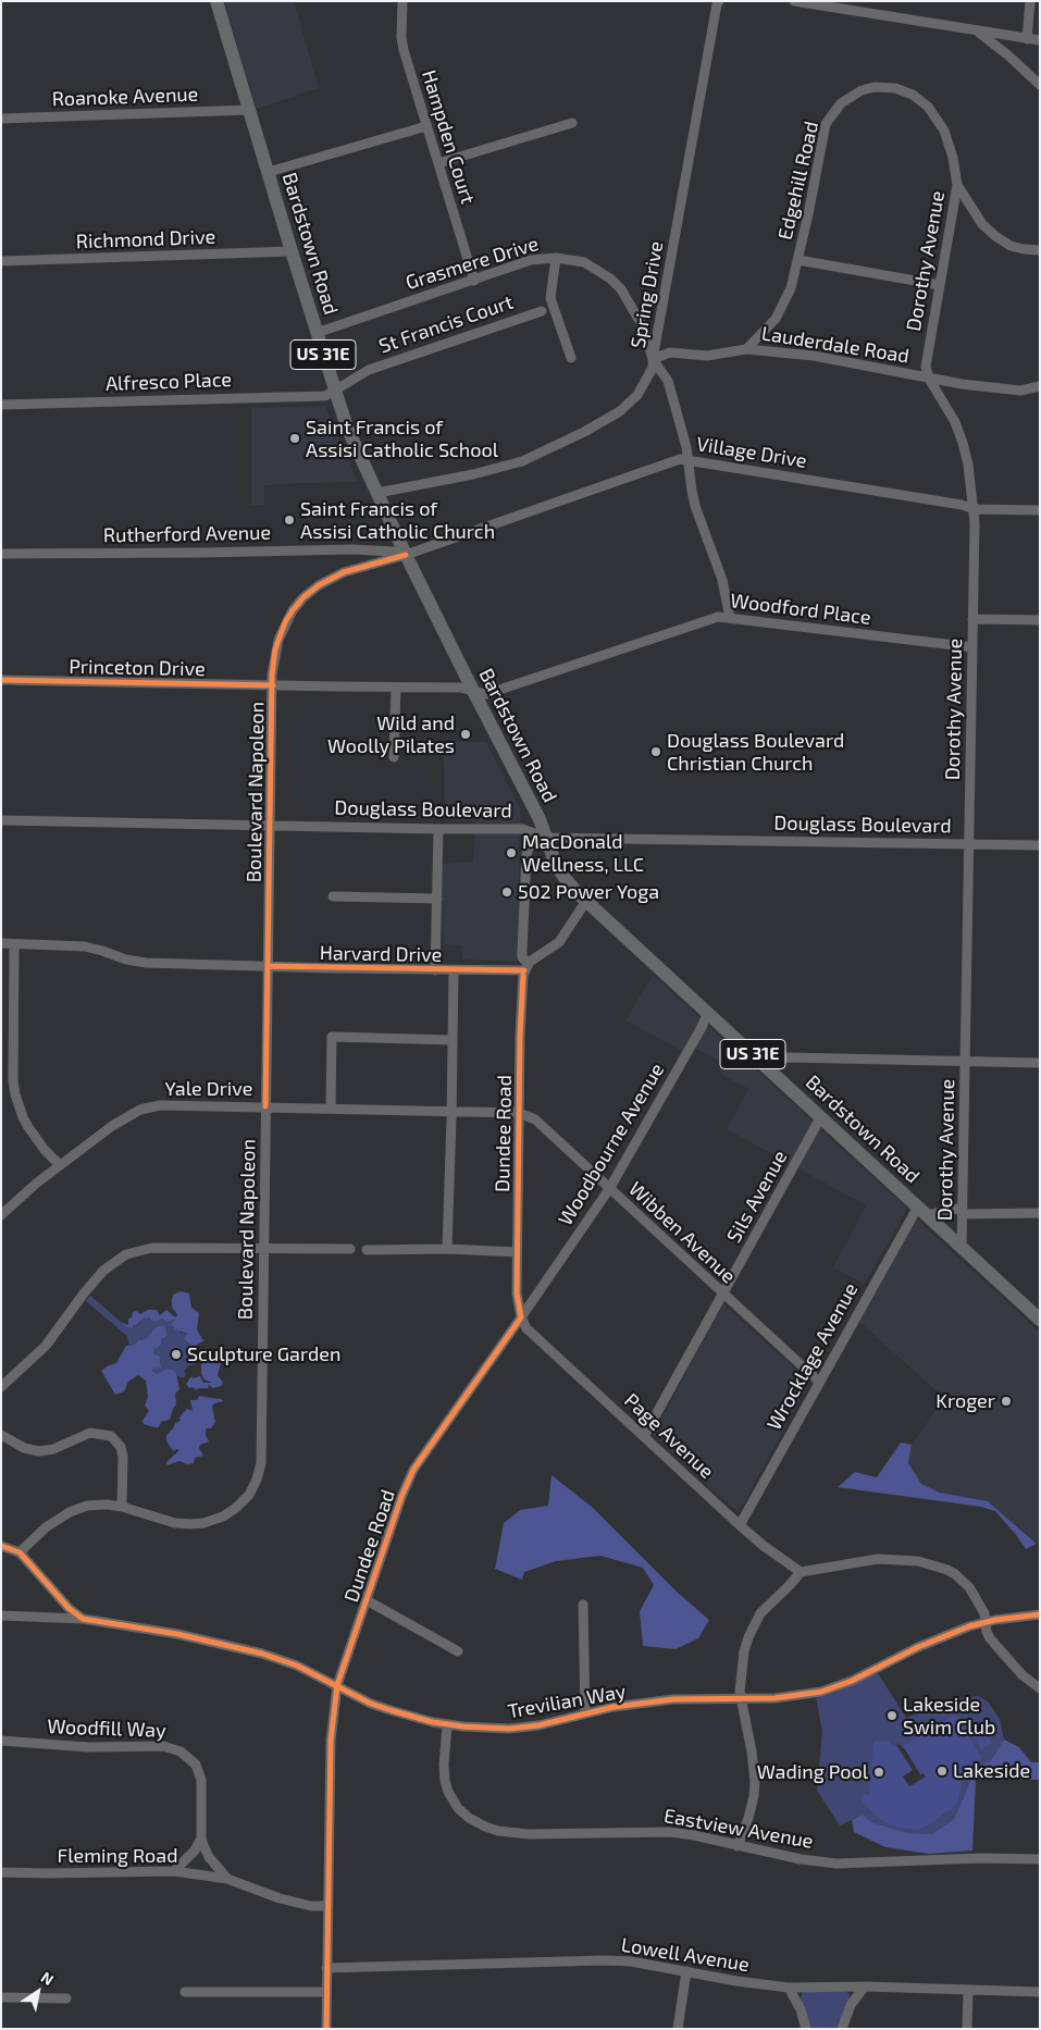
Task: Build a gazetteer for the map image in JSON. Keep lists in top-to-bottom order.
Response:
{
  "streets": {
    "main road": ["Bardstown Road", "US 31E"],
    "street": [
      "Roanoke Avenue",
      "Hampden Court",
      "Edgehill Road",
      "Richmond Drive",
      "Dorothy Avenue",
      "Grasmere Drive",
      "Spring Drive",
      "St Francis Court",
      "Lauderdale Road",
      "Alfresco Place",
      "Village Drive",
      "Rutherford Avenue",
      "Woodford Place",
      "Princeton Drive",
      "Boulevard Napoleon",
      "Douglass Boulevard",
      "Harvard Drive",
      "Yale Drive",
      "Dundee Road",
      "Woodbourne Avenue",
      "Sils Avenue",
      "Wibben Avenue",
      "Wrocklage Avenue",
      "Page Avenue",
      "Trevilian Way",
      "Woodfill Way",
      "Eastview Avenue",
      "Fleming Road",
      "Lowell Avenue"
    ]
  },
  "crossings": [
    ["Roanoke Avenue", "Bardstown Road"],
    ["Hampden Court", "Grasmere Drive"],
    ["Edgehill Road", "Dorothy Avenue"],
    ["Edgehill Road", "Lauderdale Road"],
    ["Richmond Drive", "Bardstown Road"],
    ["Bardstown Road", "Dorothy Avenue"],
    ["Bardstown Road", "Grasmere Drive"],
    ["Bardstown Road", "St Francis Court"],
    ["Bardstown Road", "Alfresco Place"],
    ["Bardstown Road", "Village Drive"],
    ["Bardstown Road", "Rutherford Avenue"],
    ["Bardstown Road", "Woodford Place"],
    ["Bardstown Road", "Princeton Drive"],
    ["Bardstown Road", "Boulevard Napoleon"],
    ["Bardstown Road", "Douglass Boulevard"],
    ["Bardstown Road", "Dundee Road"],
    ["Bardstown Road", "Woodbourne Avenue"],
    ["Bardstown Road", "Sils Avenue"],
    ["Bardstown Road", "Wrocklage Avenue"],
    ["Dorothy Avenue", "Lauderdale Road"],
    ["Dorothy Avenue", "Village Drive"],
    ["Dorothy Avenue", "Woodford Place"],
    ["Dorothy Avenue", "Douglass Boulevard"],
    ["Grasmere Drive", "Spring Drive"],
    ["Grasmere Drive", "Lauderdale Road"],
    ["Spring Drive", "Lauderdale Road"],
    ["Spring Drive", "Village Drive"],
    ["Spring Drive", "Woodford Place"],
    ["St Francis Court", "Alfresco Place"],
    ["Village Drive", "Rutherford Avenue"],
    ["Village Drive", "Boulevard Napoleon"],
    ["Rutherford Avenue", "Boulevard Napoleon"],
    ["Woodford Place", "Princeton Drive"],
    ["Princeton Drive", "Boulevard Napoleon"],
    ["Boulevard Napoleon", "Douglass Boulevard"],
    ["Boulevard Napoleon", "Harvard Drive"],
    ["Boulevard Napoleon", "Yale Drive"],
    ["Douglass Boulevard", "Dundee Road"],
    ["Harvard Drive", "Dundee Road"],
    ["Yale Drive", "Dundee Road"],
    ["Yale Drive", "Wibben Avenue"],
    ["Dundee Road", "Woodbourne Avenue"],
    ["Dundee Road", "Wibben Avenue"],
    ["Dundee Road", "Page Avenue"],
    ["Dundee Road", "Trevilian Way"],
    ["Dundee Road", "Fleming Road"],
    ["Dundee Road", "Lowell Avenue"],
    ["Woodbourne Avenue", "Wibben Avenue"],
    ["Woodbourne Avenue", "Page Avenue"],
    ["Sils Avenue", "Wibben Avenue"],
    ["Sils Avenue", "Page Avenue"],
    ["Wibben Avenue", "Wrocklage Avenue"],
    ["Wrocklage Avenue", "Page Avenue"],
    ["Trevilian Way", "Eastview Avenue"],
    ["Woodfill Way", "Fleming Road"]
  ],
  "places": [
    "Saint Francis of Assisi Catholic School",
    "Saint Francis of Assisi Catholic Church",
    "Wild and Woolly Pilates",
    "Douglass Boulevard Christian Church",
    "MacDonald Wellness, LLC",
    "502 Power Yoga",
    "Sculpture Garden",
    "Kroger",
    "Lakeside Swim Club",
    "Lakeside",
    "Wading Pool"
  ],
  "north": "top right"
}
